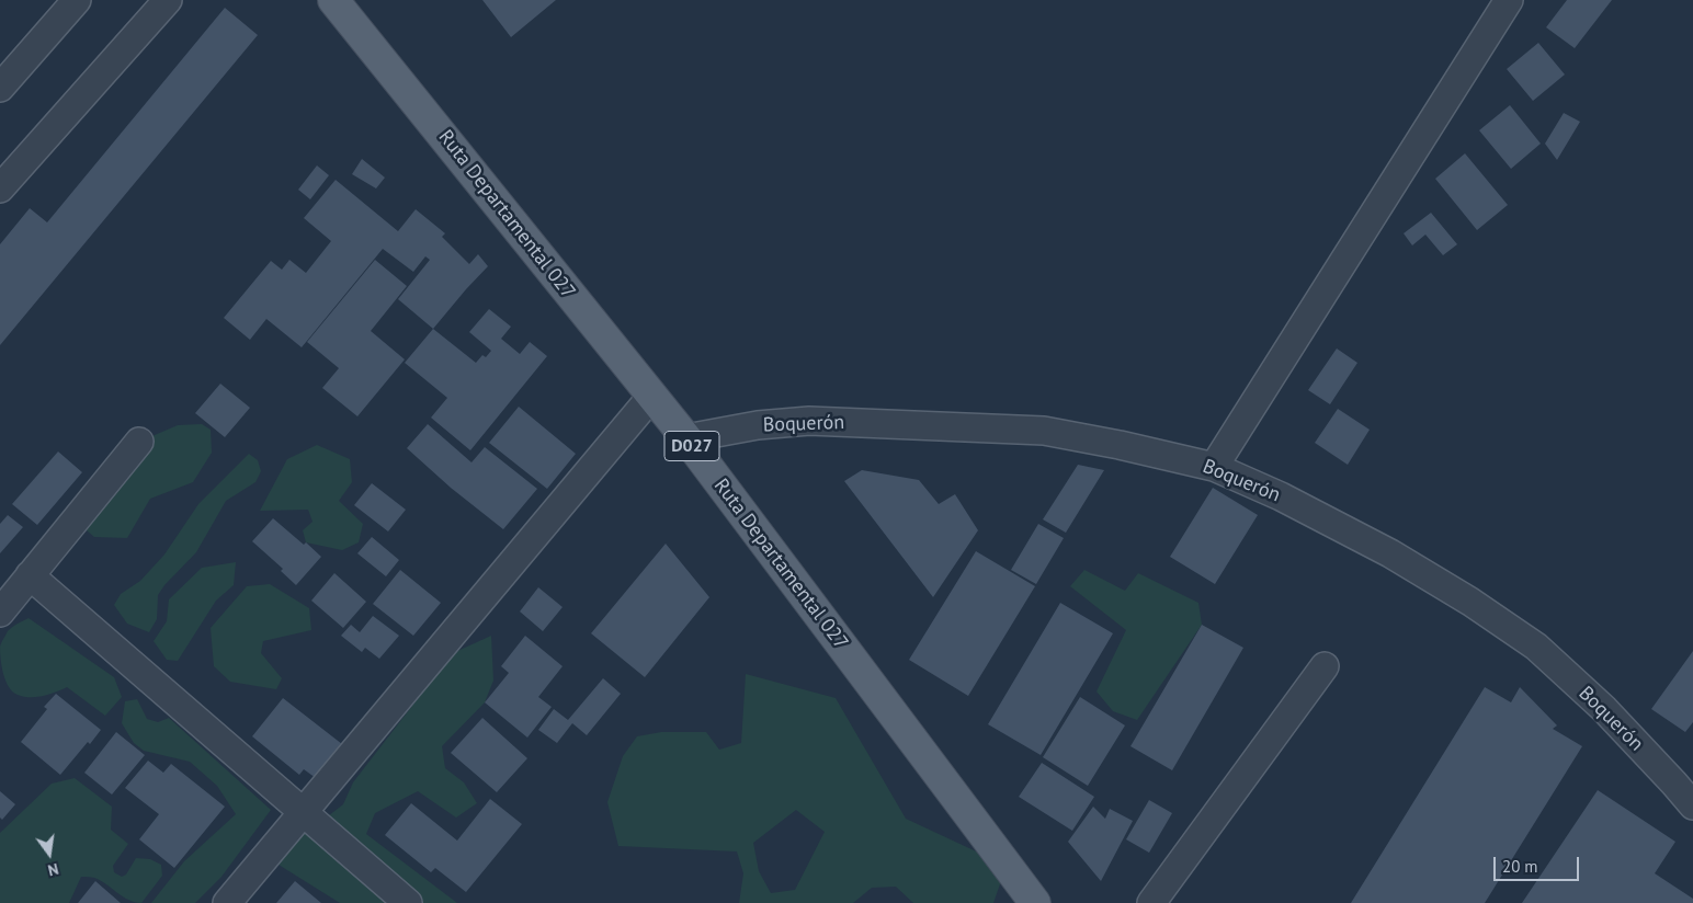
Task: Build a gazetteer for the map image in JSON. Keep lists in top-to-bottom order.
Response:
{
  "streets": {
    "main road": ["Ruta Departamental 027", "D027"],
    "street": ["Boquerón"]
  },
  "crossings": [
    ["Ruta Departamental 027", "Boquerón"]
  ],
  "scale_bar": "20 m",
  "north": "bottom"
}
